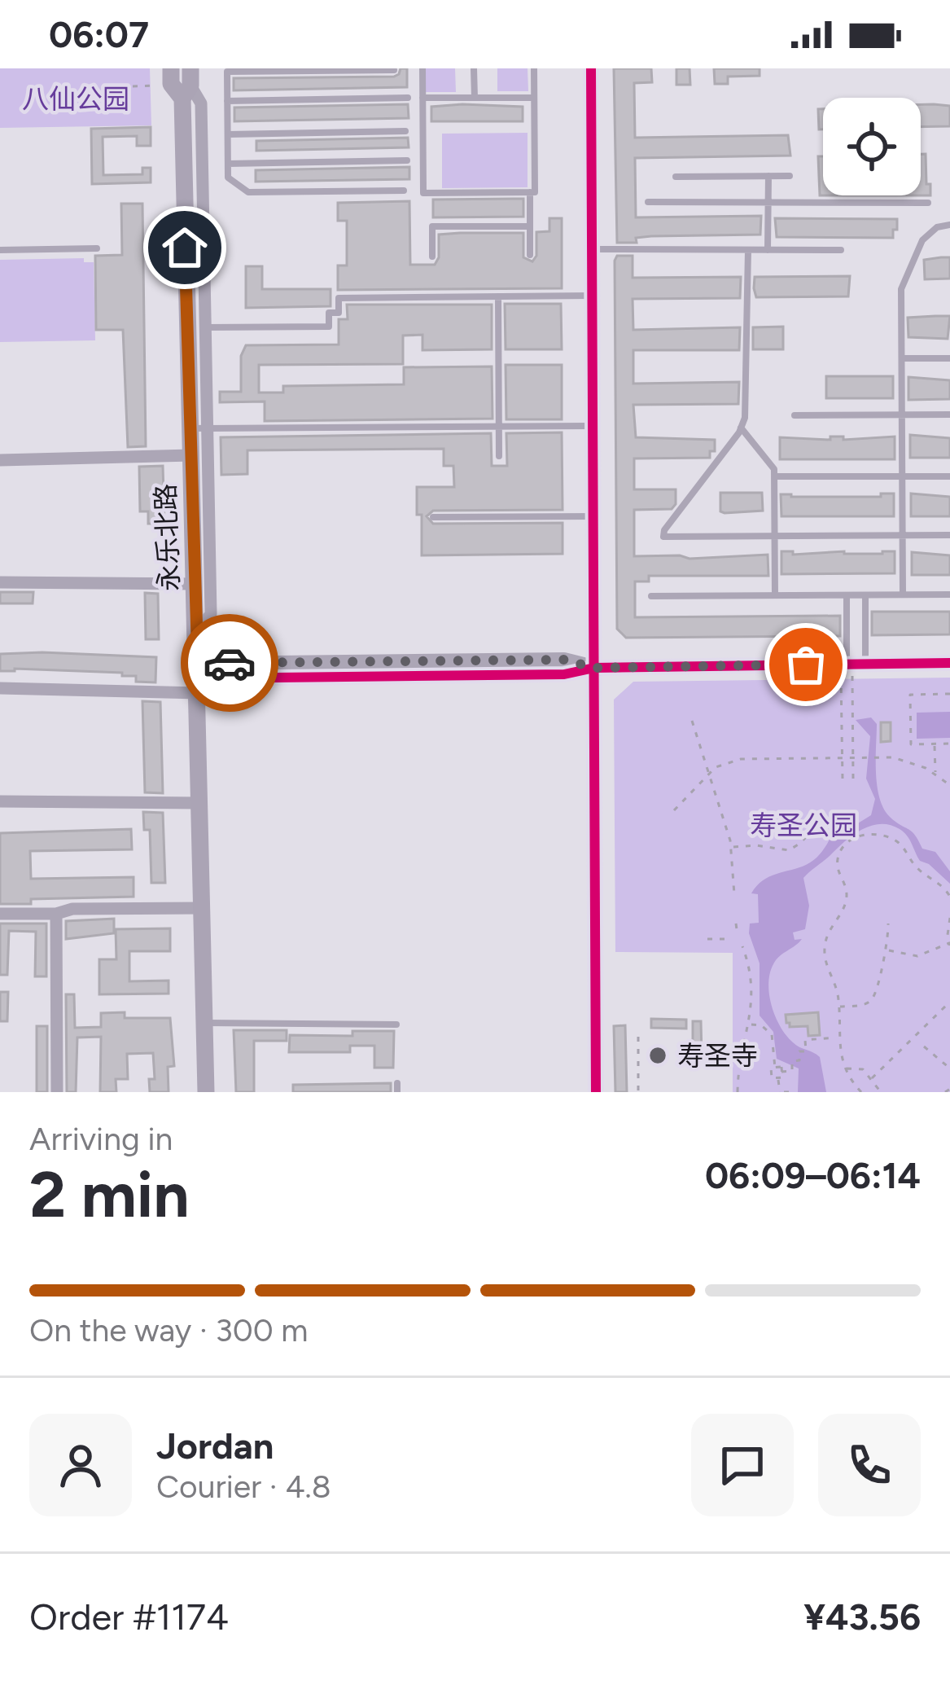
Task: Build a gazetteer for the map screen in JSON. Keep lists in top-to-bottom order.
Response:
{
  "streets": {
    "main road": ["永乐北路"]
  },
  "parks": ["八仙公园", "寿圣公园"],
  "places": ["寿圣寺"],
  "page": {
    "status": "06:07",
    "heading": ["2 min", "Arriving in", "06:09–06:14"],
    "panel": [
      "Jordan",
      "Courier · 4.8",
      "Order #1174",
      "¥43.56"
    ],
    "bar": "On the way · 300 m"
  }
}
